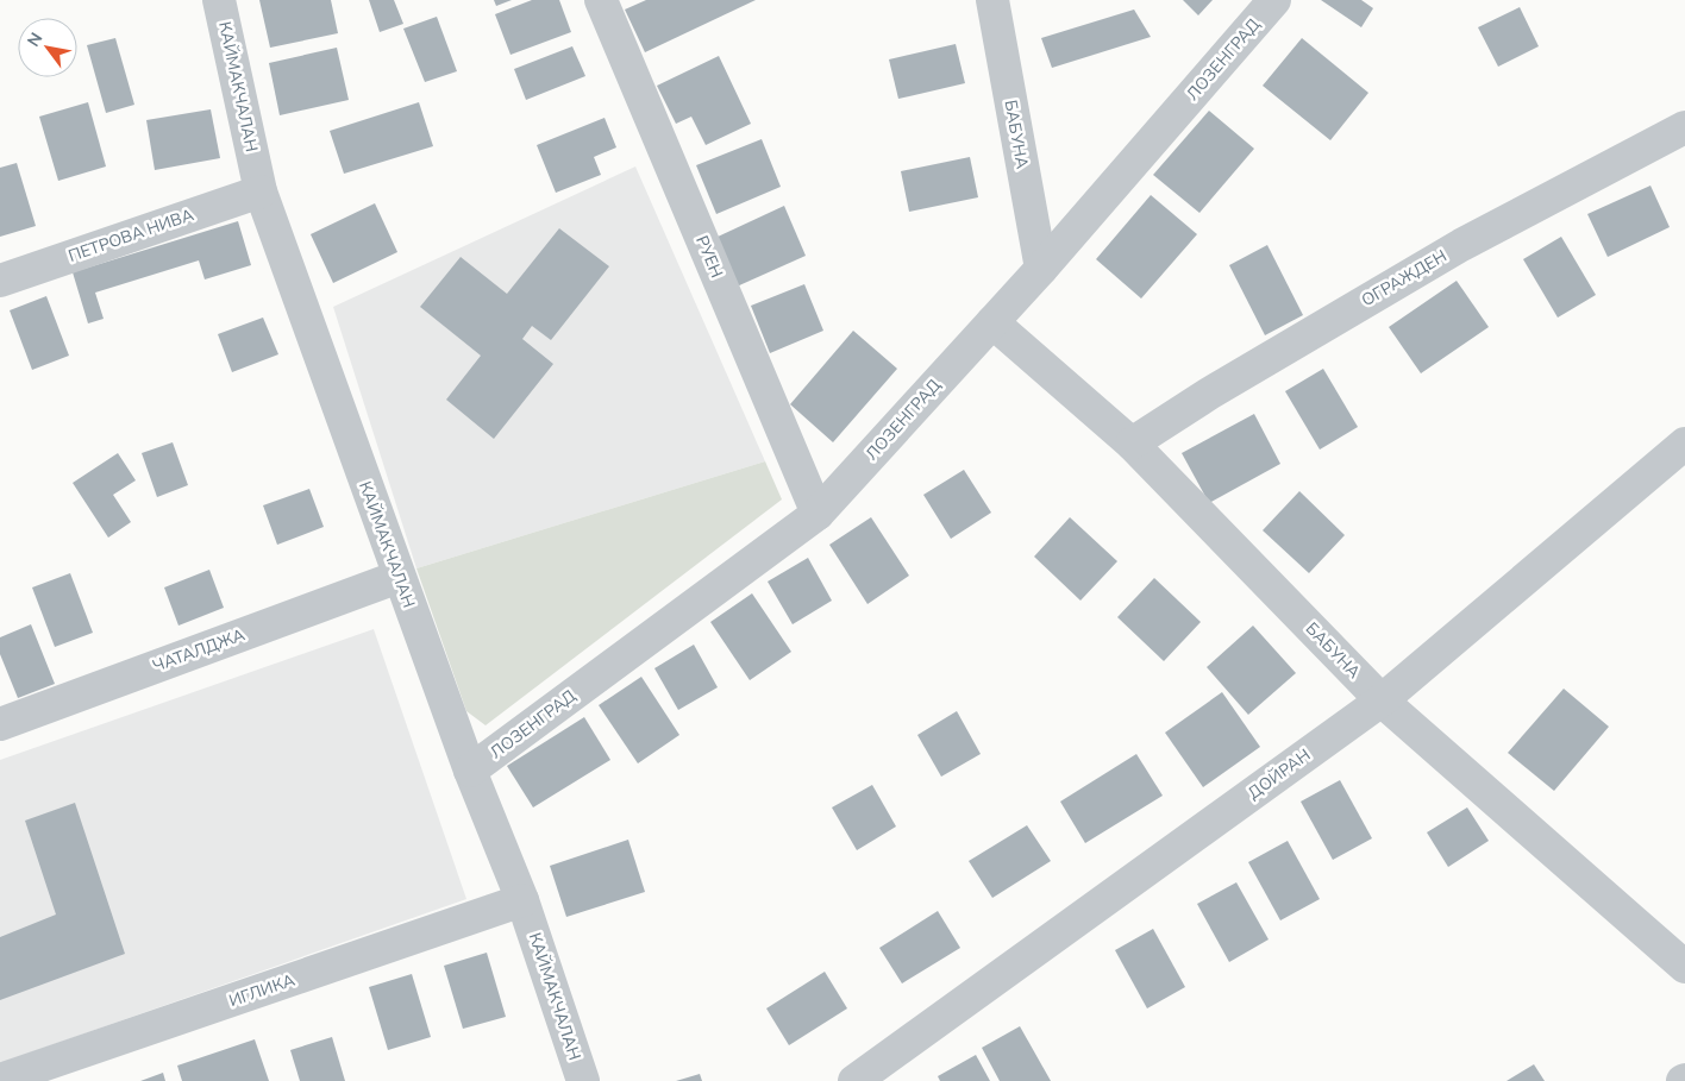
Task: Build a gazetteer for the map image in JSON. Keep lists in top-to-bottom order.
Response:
{
  "streets": {
    "street": [
      "ЛОЗЕНГРАД",
      "КАЙМАКЧАЛАН",
      "БАБУНА",
      "ПЕТРОВА НИВА",
      "РУЕН",
      "ОГРАЖДЕН",
      "ЧАТАЛДЖА",
      "ДОЙРАН",
      "ИГЛИКА"
    ]
  },
  "crossings": [
    ["ЛОЗЕНГРАД", "КАЙМАКЧАЛАН"],
    ["ЛОЗЕНГРАД", "БАБУНА"],
    ["ЛОЗЕНГРАД", "РУЕН"],
    ["КАЙМАКЧАЛАН", "ПЕТРОВА НИВА"],
    ["КАЙМАКЧАЛАН", "ЧАТАЛДЖА"],
    ["КАЙМАКЧАЛАН", "ИГЛИКА"],
    ["БАБУНА", "ОГРАЖДЕН"],
    ["БАБУНА", "ДОЙРАН"]
  ],
  "north": "top left"
}
